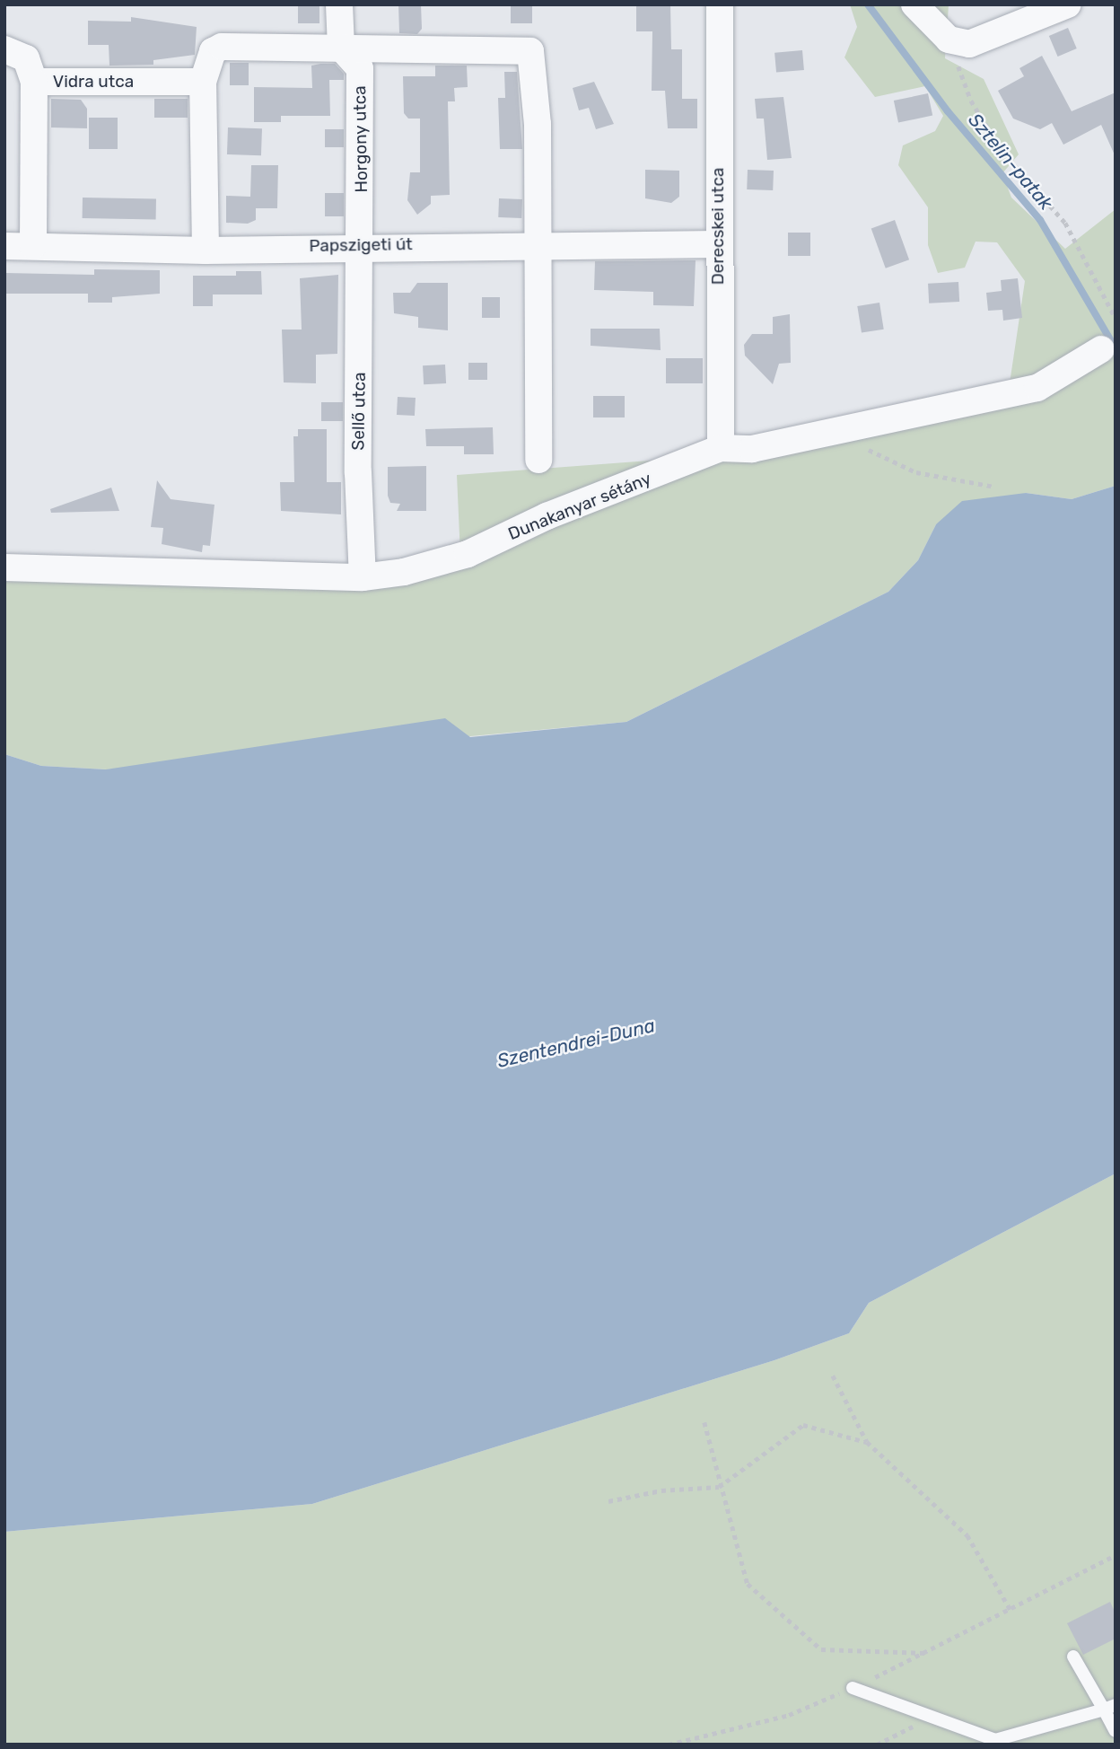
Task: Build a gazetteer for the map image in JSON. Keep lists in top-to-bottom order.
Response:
{
  "streets": {
    "street": [
      "Vidra utca",
      "Horgony utca",
      "Derecskei utca",
      "Papszigeti út",
      "Sellő utca",
      "Dunakanyar sétány"
    ]
  },
  "crossings": [
    ["Horgony utca", "Papszigeti út"],
    ["Horgony utca", "Sellő utca"],
    ["Derecskei utca", "Papszigeti út"],
    ["Derecskei utca", "Dunakanyar sétány"],
    ["Papszigeti út", "Sellő utca"],
    ["Sellő utca", "Dunakanyar sétány"]
  ],
  "water": ["Sztelin-patak", "Szentendrei-Duna"]
}
